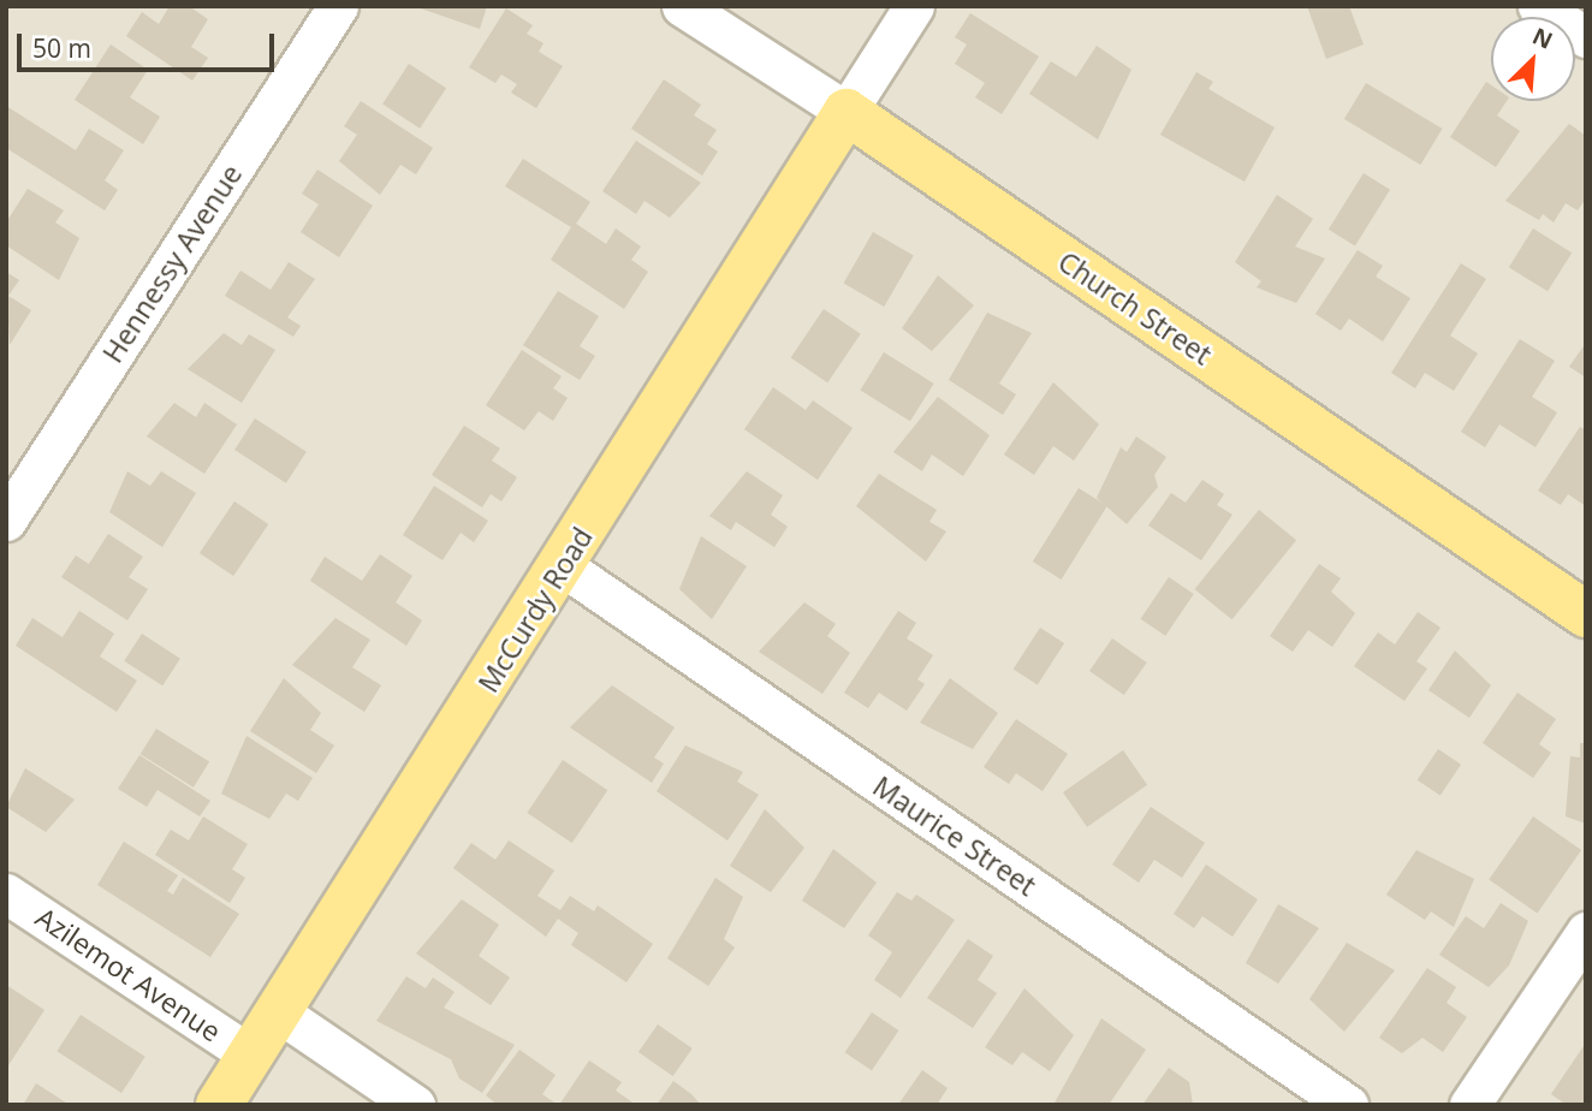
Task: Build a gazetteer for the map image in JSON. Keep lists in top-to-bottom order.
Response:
{
  "streets": {
    "main road": ["Church Street", "McCurdy Road"],
    "street": ["Hennessy Avenue", "Maurice Street", "Azilemot Avenue"]
  },
  "crossings": [
    ["Church Street", "McCurdy Road"],
    ["McCurdy Road", "Maurice Street"],
    ["McCurdy Road", "Azilemot Avenue"]
  ],
  "scale_bar": "50 m",
  "north": "top right"
}
